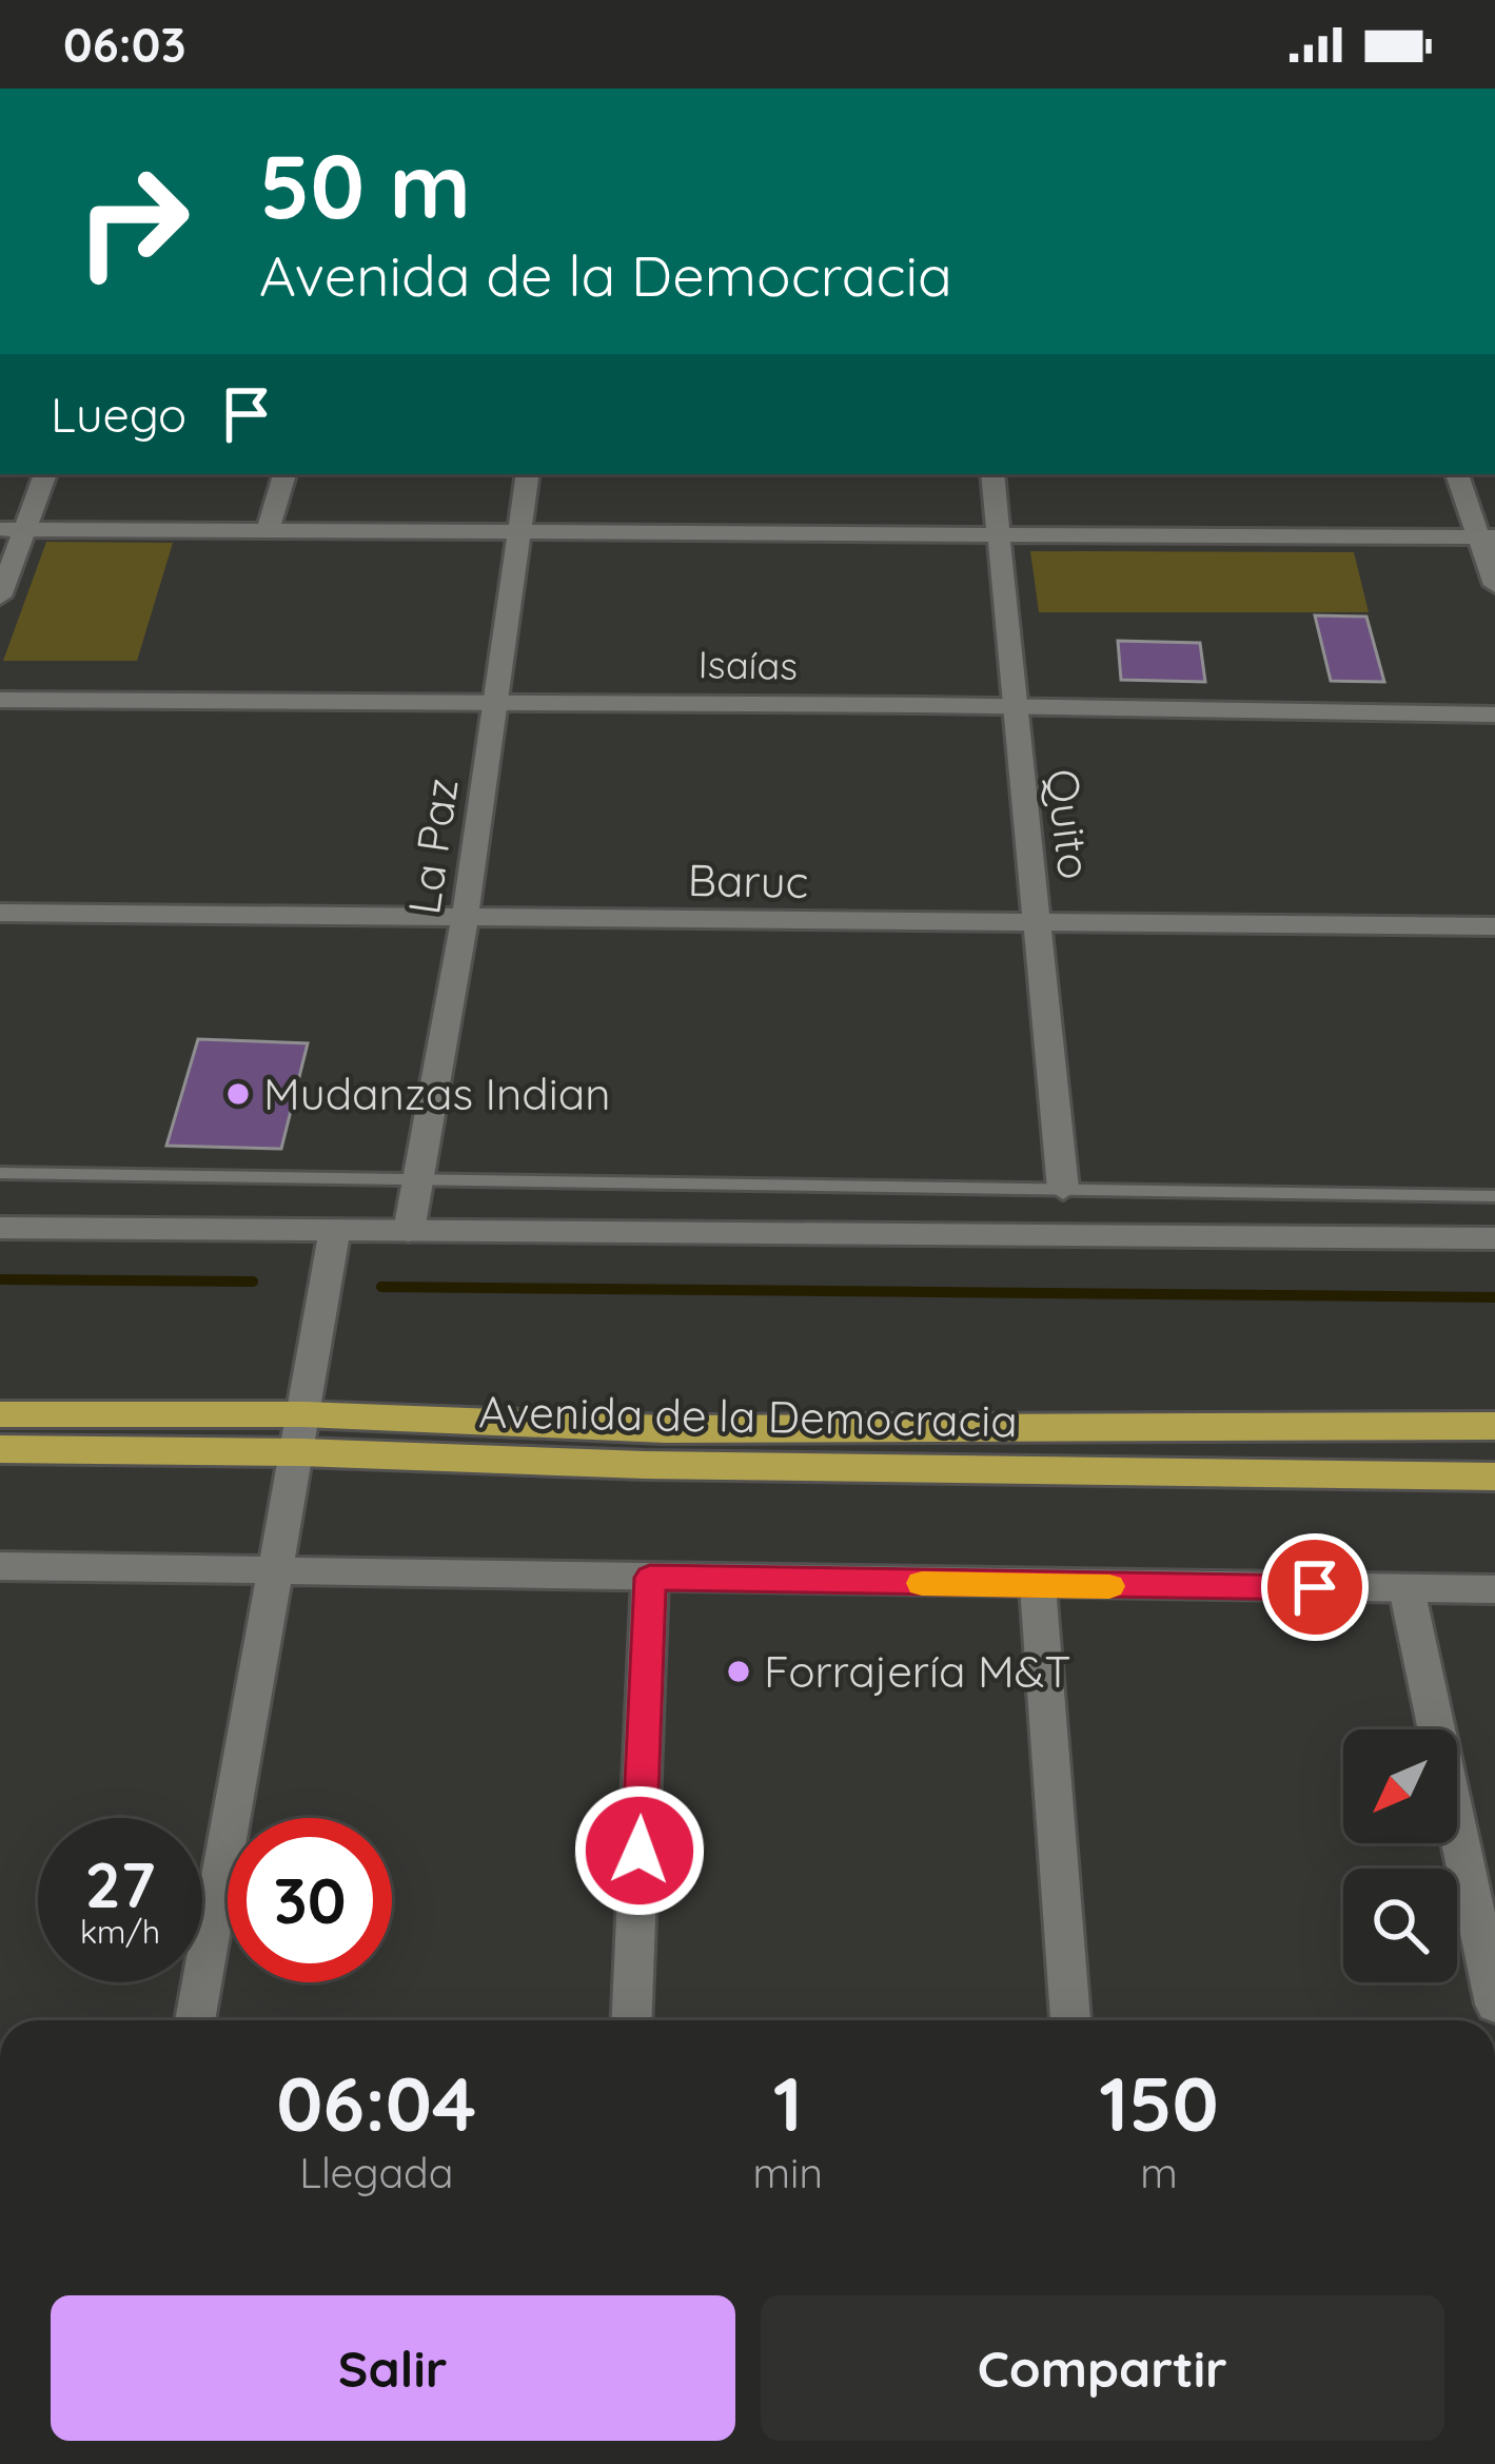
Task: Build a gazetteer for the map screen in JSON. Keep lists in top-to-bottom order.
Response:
{
  "streets": {
    "highway": ["Avenida de la Democracia"],
    "street": [
      "Isaías",
      "Quito",
      "La Paz",
      "Baruc"
    ]
  },
  "crossings": [
    ["Isaías", "Quito"],
    ["Isaías", "La Paz"],
    ["Quito", "Baruc"],
    ["La Paz", "Baruc"]
  ],
  "places": ["Mudanzas Indian", "Forrajería M&T"],
  "north": "bottom left",
  "page": {
    "status": "06:03",
    "turn": ["50 m", "Avenida de la Democracia"],
    "then": "Luego",
    "speed": "27 km/h",
    "limit": "30",
    "eta": [
      "06:04",
      "Llegada",
      "1",
      "min",
      "150",
      "m"
    ],
    "buttons": ["Salir", "Compartir"]
  }
}
